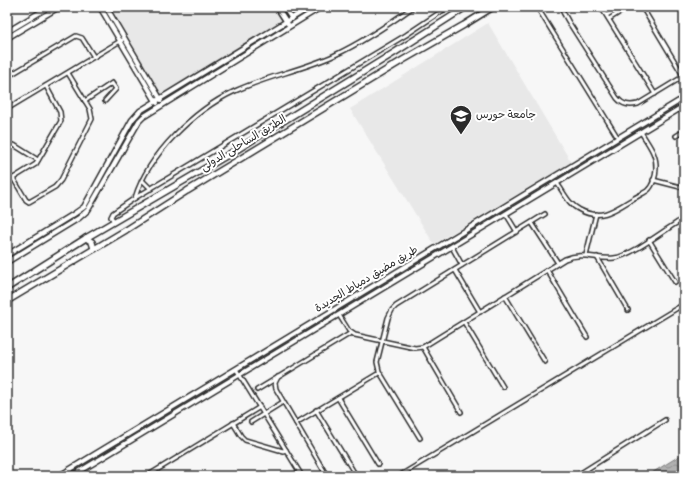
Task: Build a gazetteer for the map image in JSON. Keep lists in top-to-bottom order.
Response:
{
  "streets": {
    "highway": ["الطريق الساحلى الدولى"],
    "street": ["طريق مضيق دمياط الجديدة"]
  },
  "places": {
    "school or university": ["جامعة حورس"]
  }
}
